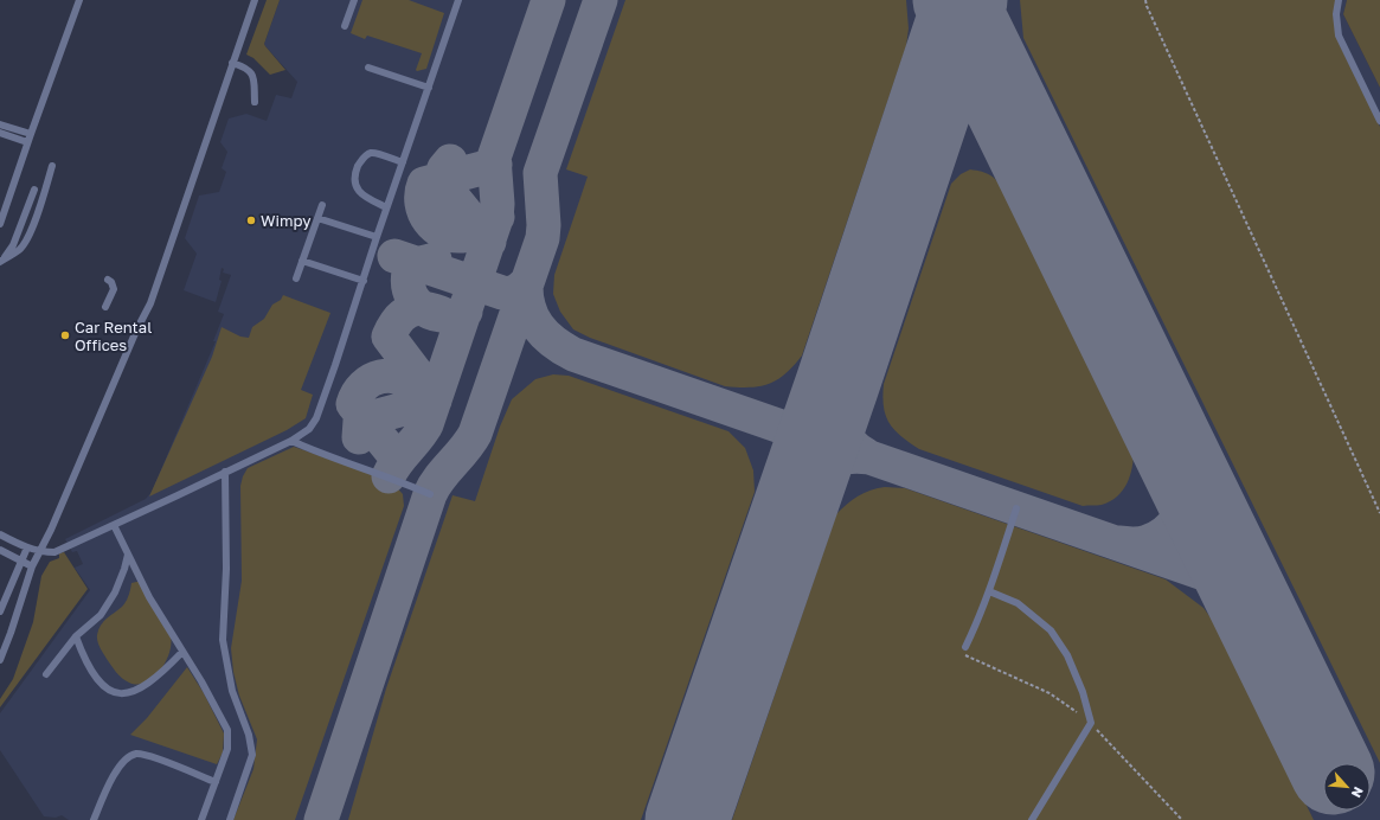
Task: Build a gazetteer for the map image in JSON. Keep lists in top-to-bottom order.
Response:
{
  "places": ["Wimpy", "Car Rental Offices"],
  "north": "bottom right"
}
